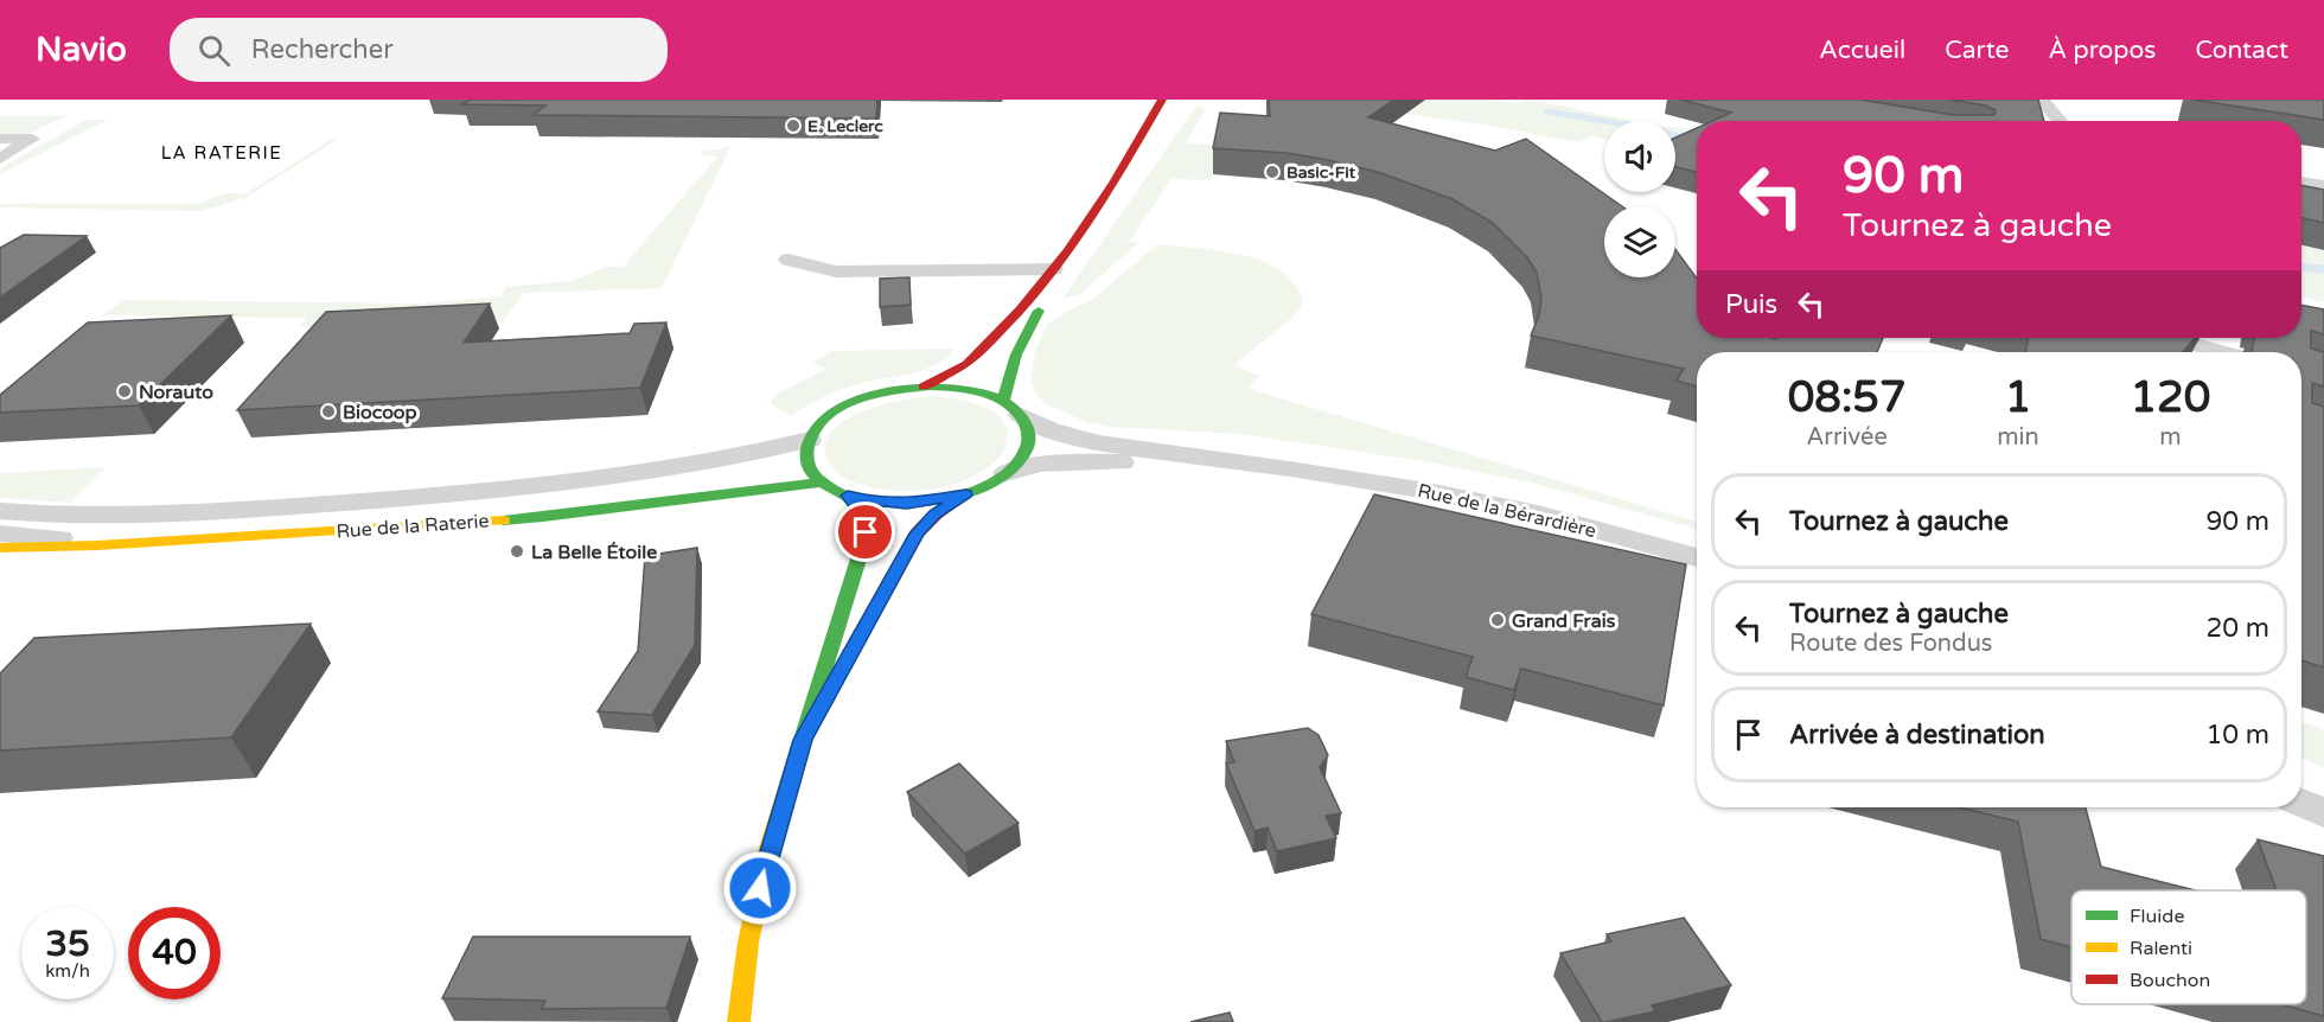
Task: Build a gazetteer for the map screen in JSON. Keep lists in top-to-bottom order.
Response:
{
  "streets": {
    "street": ["Rue de la Bérardière", "Rue de la Raterie"]
  },
  "districts": ["LA RATERIE"],
  "places": [
    "E. Leclerc",
    "Basic-Fit",
    "Norauto",
    "Biocoop",
    "La Belle Étoile",
    "Grand Frais"
  ],
  "legend": ["Fluide", "Ralenti", "Bouchon"],
  "page": {
    "header": "Navio",
    "search": "Rechercher",
    "nav": [
      "Accueil",
      "Carte",
      "À propos",
      "Contact"
    ],
    "turn": ["90 m", "Tournez à gauche"],
    "then": "Puis",
    "eta": [
      "08:57",
      "Arrivée",
      "1",
      "min",
      "120",
      "m"
    ],
    "list": [
      {
        "name": "Tournez à gauche",
        "value": "90 m"
      },
      {
        "name": "Tournez à gauche",
        "note": "Route des Fondus",
        "value": "20 m"
      },
      {
        "name": "Arrivée à destination",
        "value": "10 m"
      }
    ],
    "speed": "35 km/h",
    "limit": "40"
  }
}
